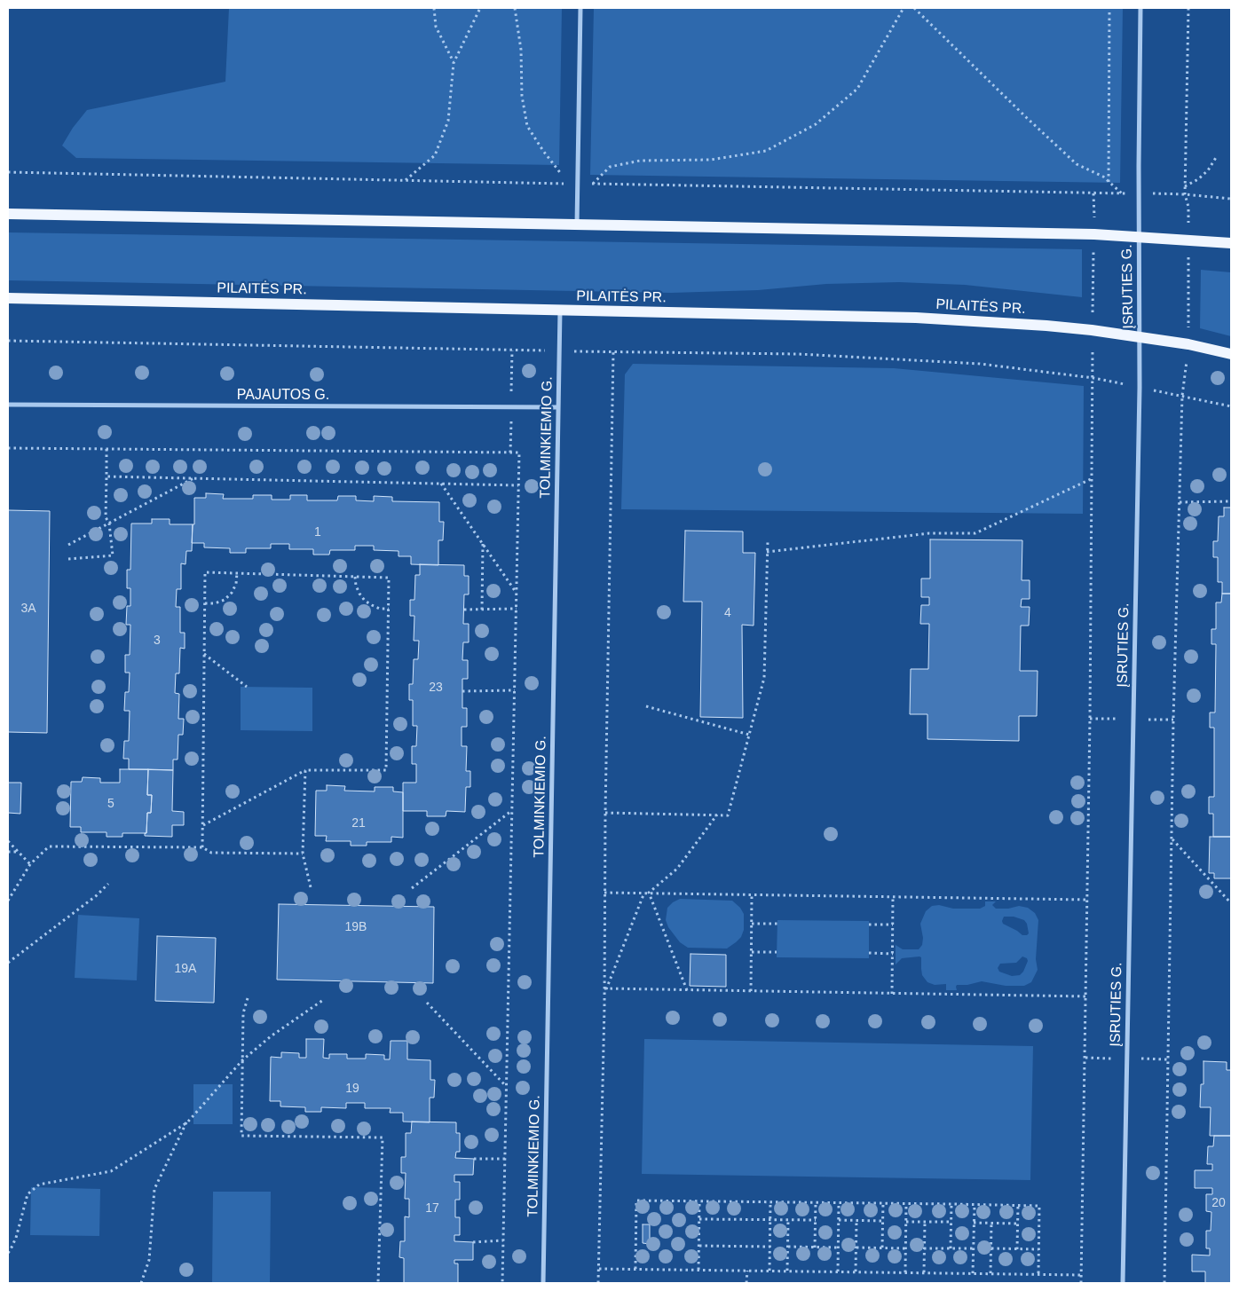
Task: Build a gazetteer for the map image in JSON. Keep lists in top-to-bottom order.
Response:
{
  "streets": {
    "main road": ["PILAITĖS PR."],
    "street": ["ĮSRUTIES G.", "PAJAUTOS G.", "TOLMINKIEMIO G."]
  },
  "crossings": [
    ["ĮSRUTIES G.", "PILAITĖS PR."],
    ["PILAITĖS PR.", "TOLMINKIEMIO G."],
    ["PAJAUTOS G.", "TOLMINKIEMIO G."]
  ],
  "house_numbers": [
    "1",
    "3A",
    "4",
    "3",
    "23",
    "5",
    "21",
    "19B",
    "19A",
    "19",
    "20",
    "17"
  ]
}
